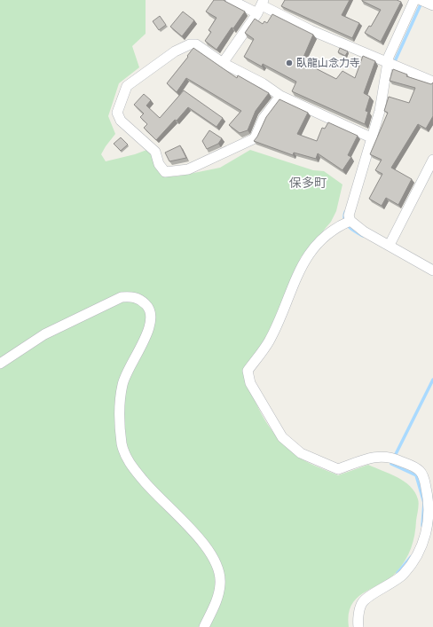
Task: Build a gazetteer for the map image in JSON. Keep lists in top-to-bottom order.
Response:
{
  "districts": ["保多町"],
  "places": ["臥龍山念力寺"]
}
